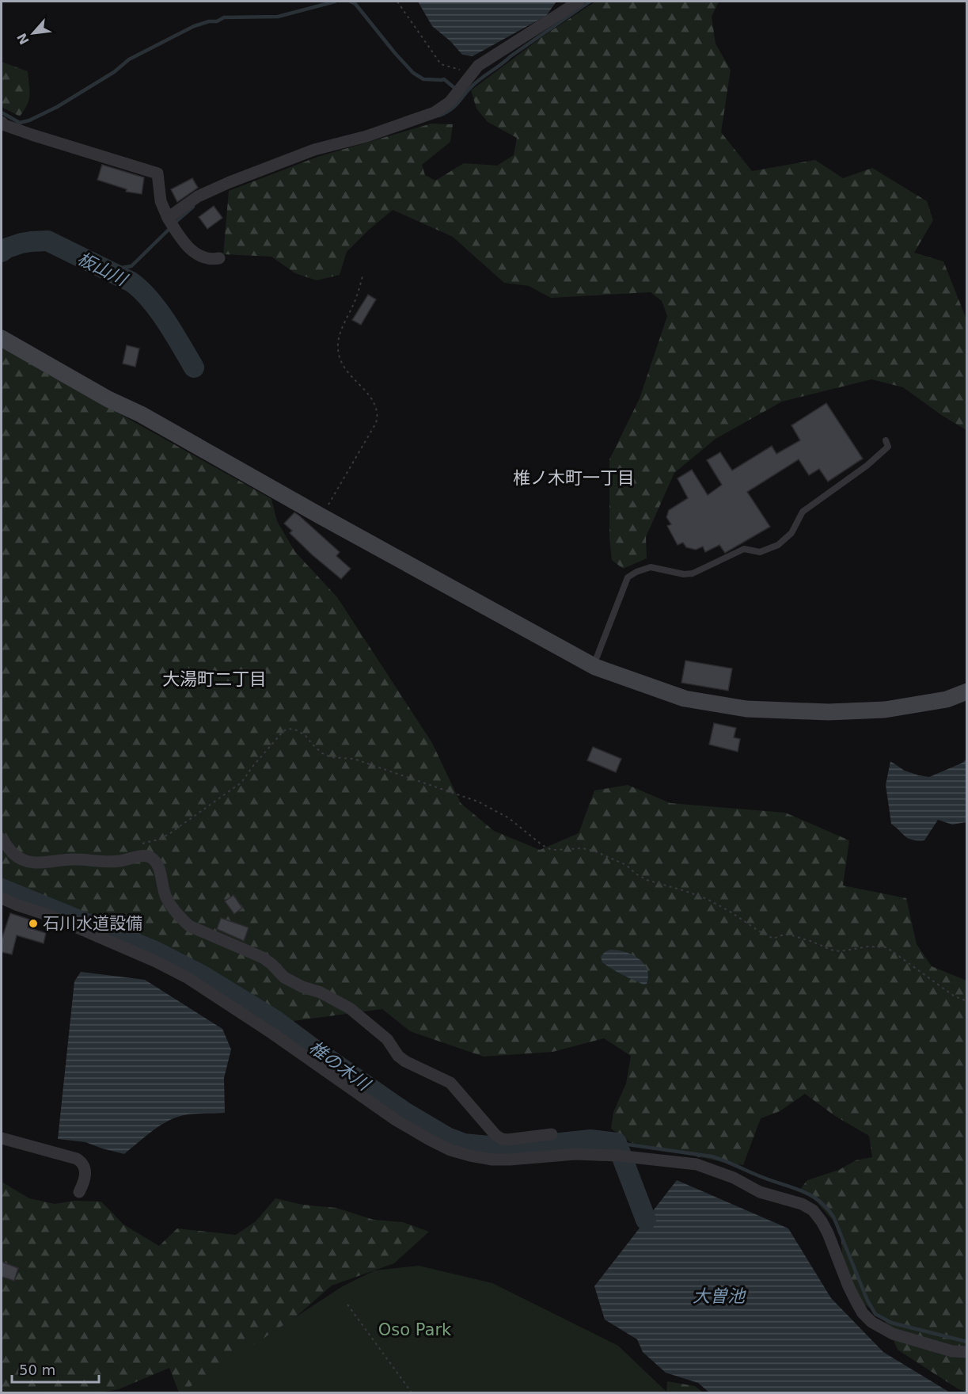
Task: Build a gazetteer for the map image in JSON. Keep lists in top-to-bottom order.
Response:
{
  "districts": ["椎ノ木町一丁目", "大湯町二丁目"],
  "water": ["板山川", "椎の木川", "大曽池"],
  "parks": ["Oso Park"],
  "places": ["石川水道設備"],
  "scale_bar": "50 m",
  "north": "bottom left"
}
